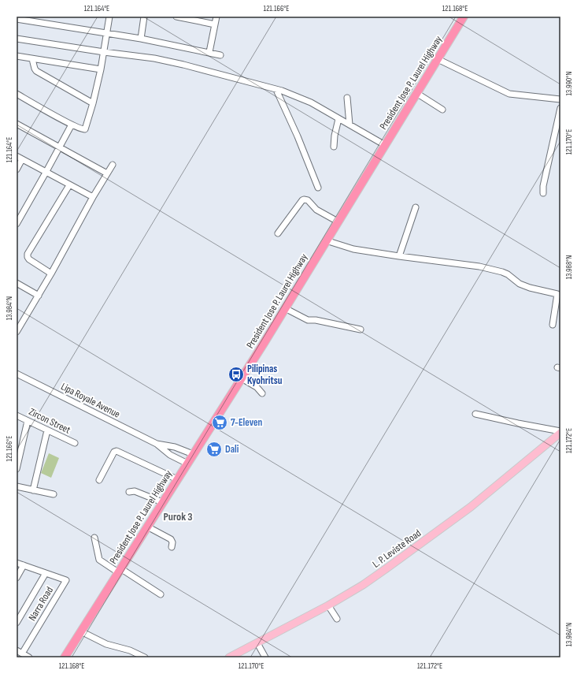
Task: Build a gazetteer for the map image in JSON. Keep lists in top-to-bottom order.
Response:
{
  "streets": {
    "highway": ["President Jose P. Laurel Highway"],
    "main road": ["L. P. Leviste Road"],
    "street": ["Lipa Royale Avenue", "Zircon Street", "Narra Road"]
  },
  "crossings": [
    ["President Jose P. Laurel Highway", "Lipa Royale Avenue"]
  ],
  "districts": ["Purok 3"],
  "places": {
    "bus stop": ["Pilipinas Kyohritsu"],
    "supermarket": ["7-Eleven", "Dali"]
  },
  "coordinates": [
    "121.164°E",
    "121.166°E",
    "121.168°E",
    "13.990°N",
    "121.170°E",
    "13.988°N",
    "13.984°N",
    "121.172°E"
  ]
}
